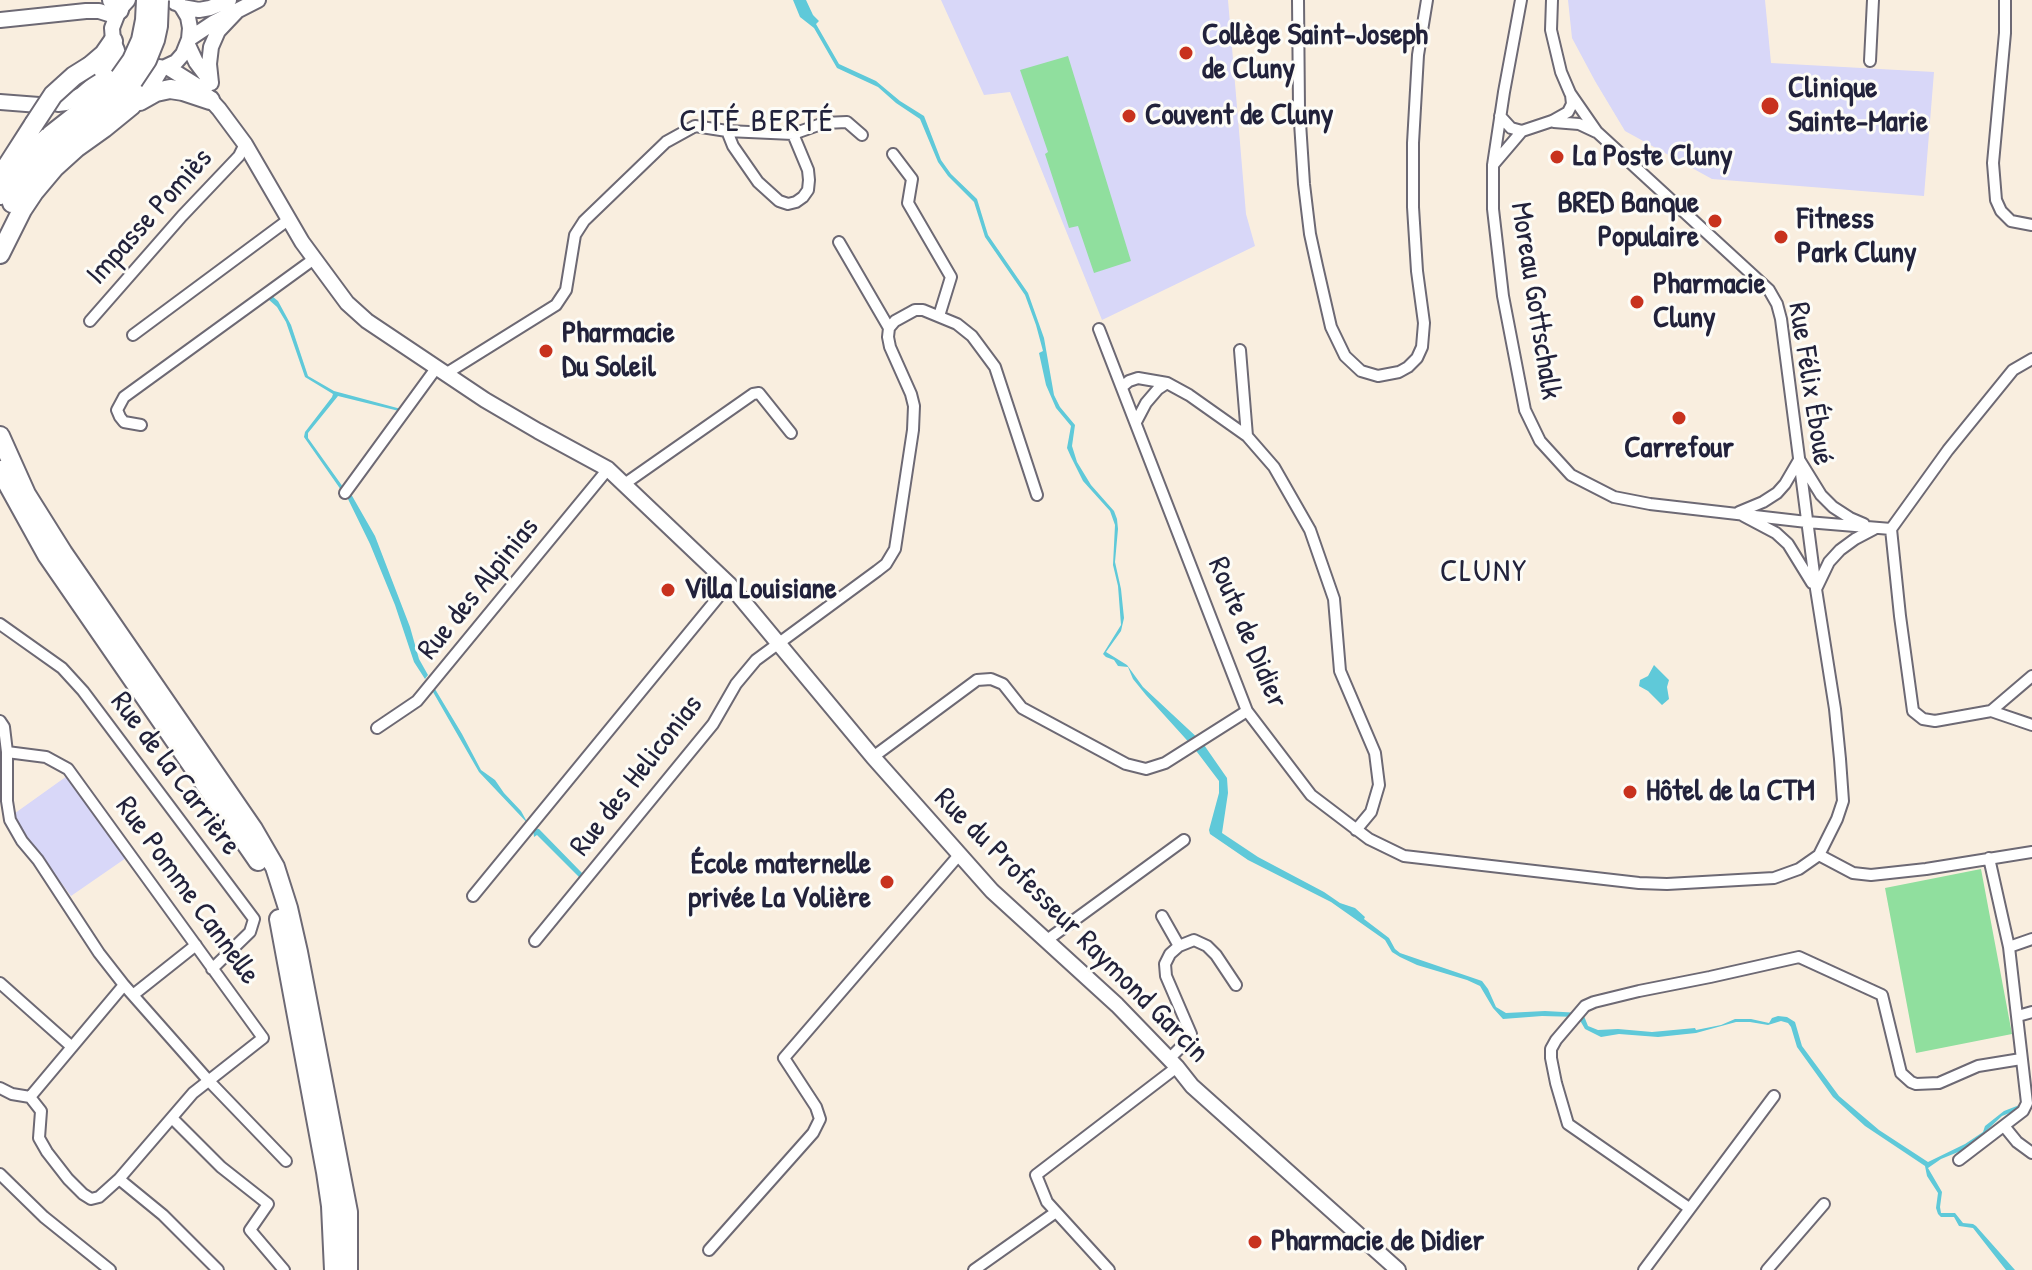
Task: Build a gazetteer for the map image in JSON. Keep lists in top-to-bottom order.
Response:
{
  "streets": {
    "street": [
      "Impasse Pomiès",
      "Moreau Gottschalk",
      "Rue Félix Éboué",
      "Rue des Alpinias",
      "Route de Didier",
      "Rue de la Carrière",
      "Rue des Heliconias",
      "Rue Pomme Cannelle",
      "Rue du Professeur Raymond Garcin"
    ]
  },
  "crossings": [
    ["Impasse Pomiès", "Rue du Professeur Raymond Garcin"],
    ["Moreau Gottschalk", "Rue Félix Éboué"],
    ["Rue Félix Éboué", "Route de Didier"],
    ["Rue des Alpinias", "Rue du Professeur Raymond Garcin"],
    ["Rue de la Carrière", "Rue Pomme Cannelle"],
    ["Rue des Heliconias", "Rue du Professeur Raymond Garcin"]
  ],
  "districts": ["CITÉ BERTÉ", "CLUNY"],
  "places": [
    "Collège Saint-Joseph de Cluny",
    "Clinique Sainte-Marie",
    "Couvent de Cluny",
    "La Poste Cluny",
    "BRED Banque Populaire",
    "Fitness Park Cluny",
    "Pharmacie Cluny",
    "Pharmacie Du Soleil",
    "Carrefour",
    "Villa Louisiane",
    "Hôtel de la CTM",
    "École maternelle privée La Volière",
    "Pharmacie de Didier"
  ]
}
